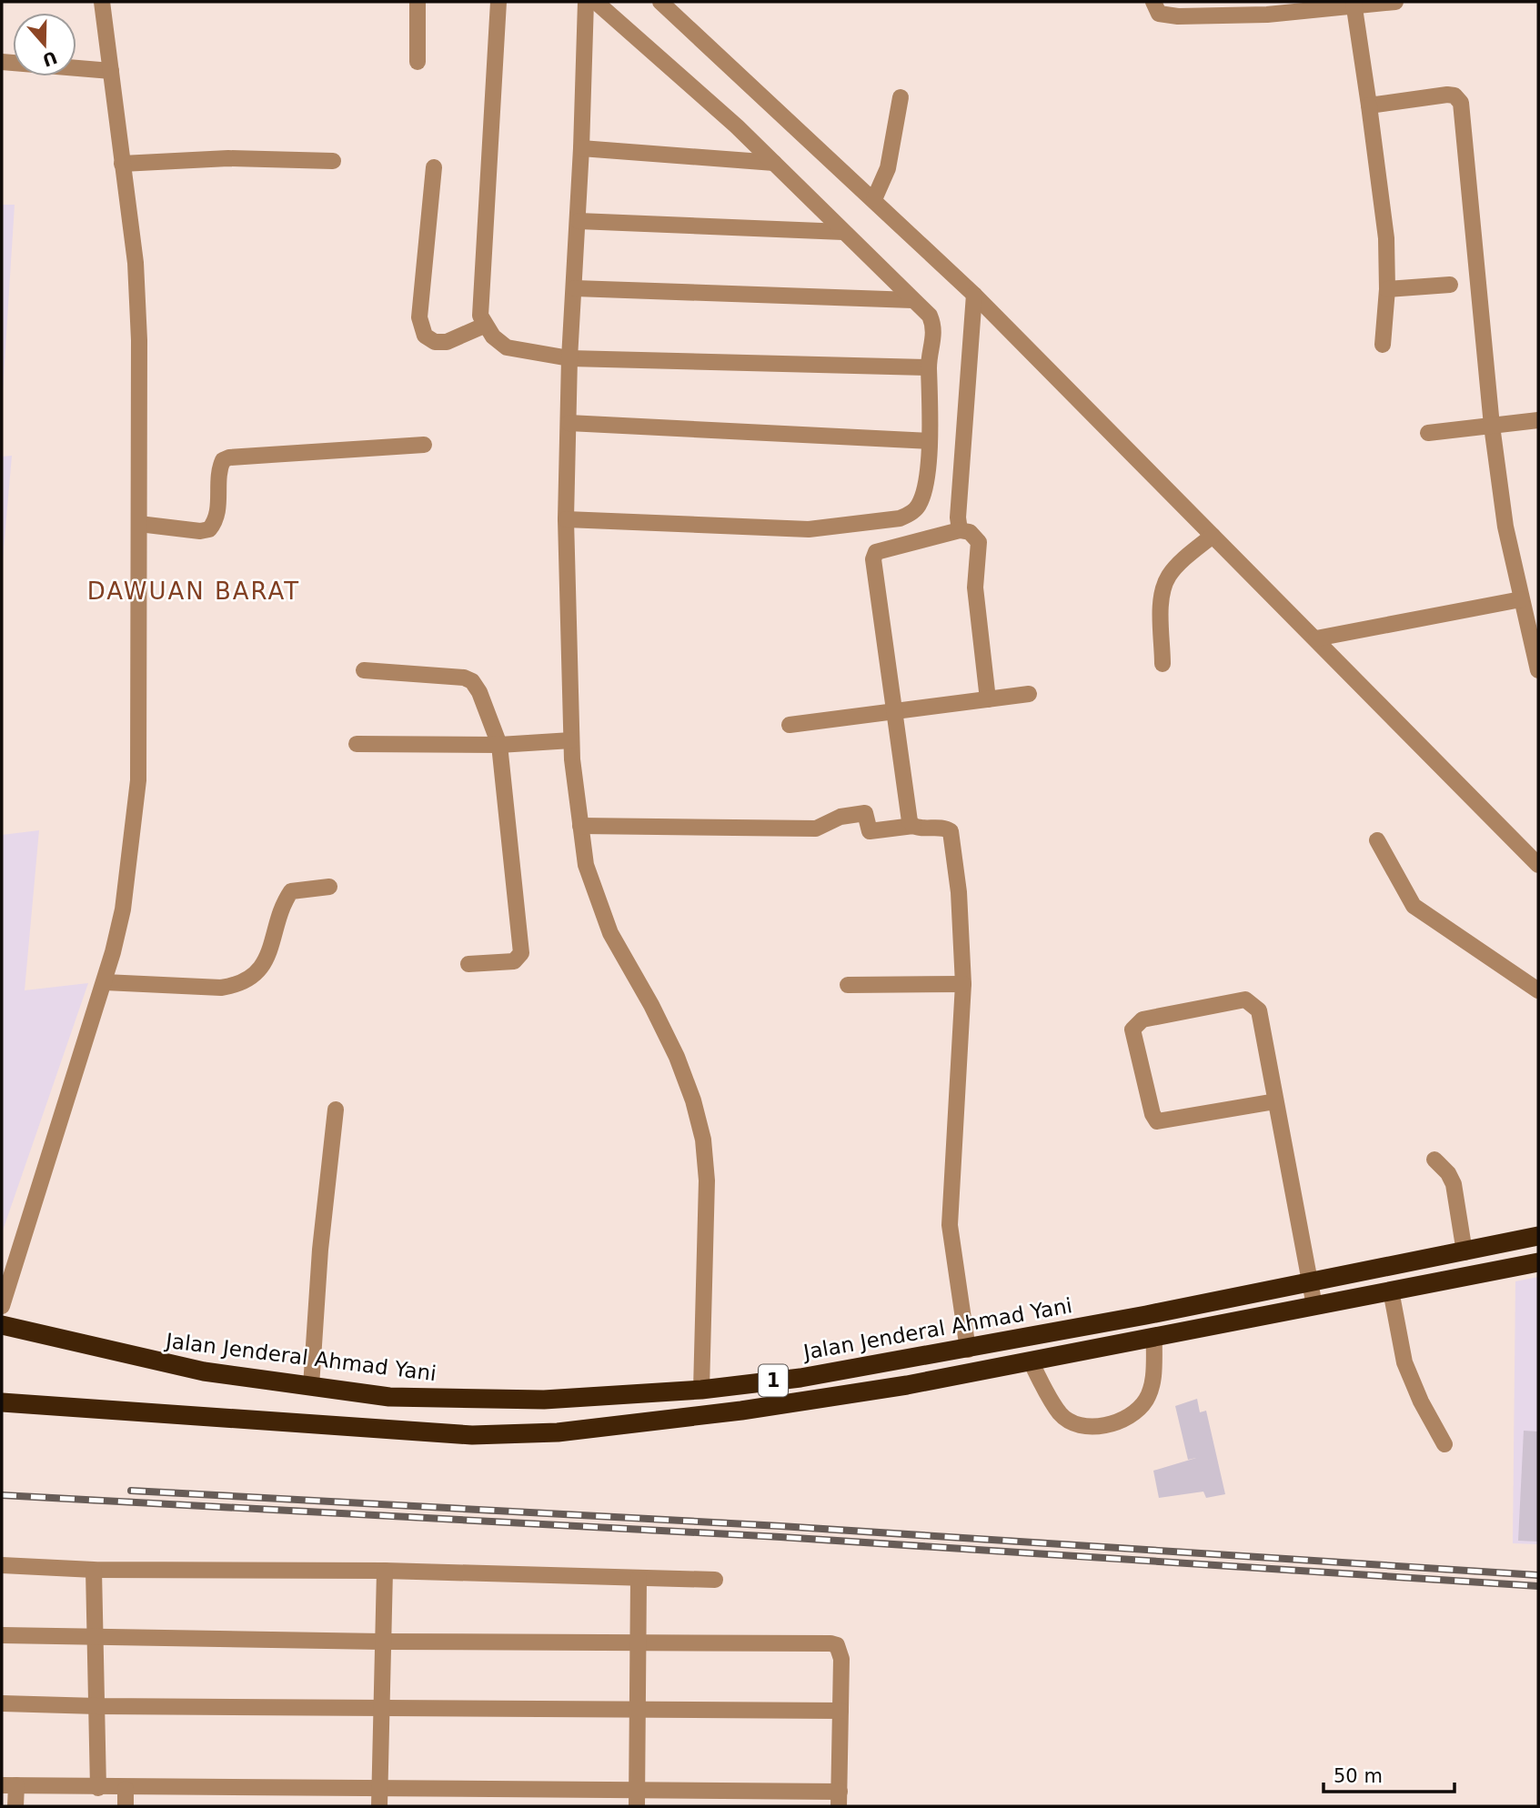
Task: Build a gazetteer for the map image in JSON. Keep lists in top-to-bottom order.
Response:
{
  "streets": {
    "highway": ["Jalan Jenderal Ahmad Yani", "1"]
  },
  "districts": ["DAWUAN BARAT"],
  "scale_bar": "50 m",
  "north": "bottom"
}
